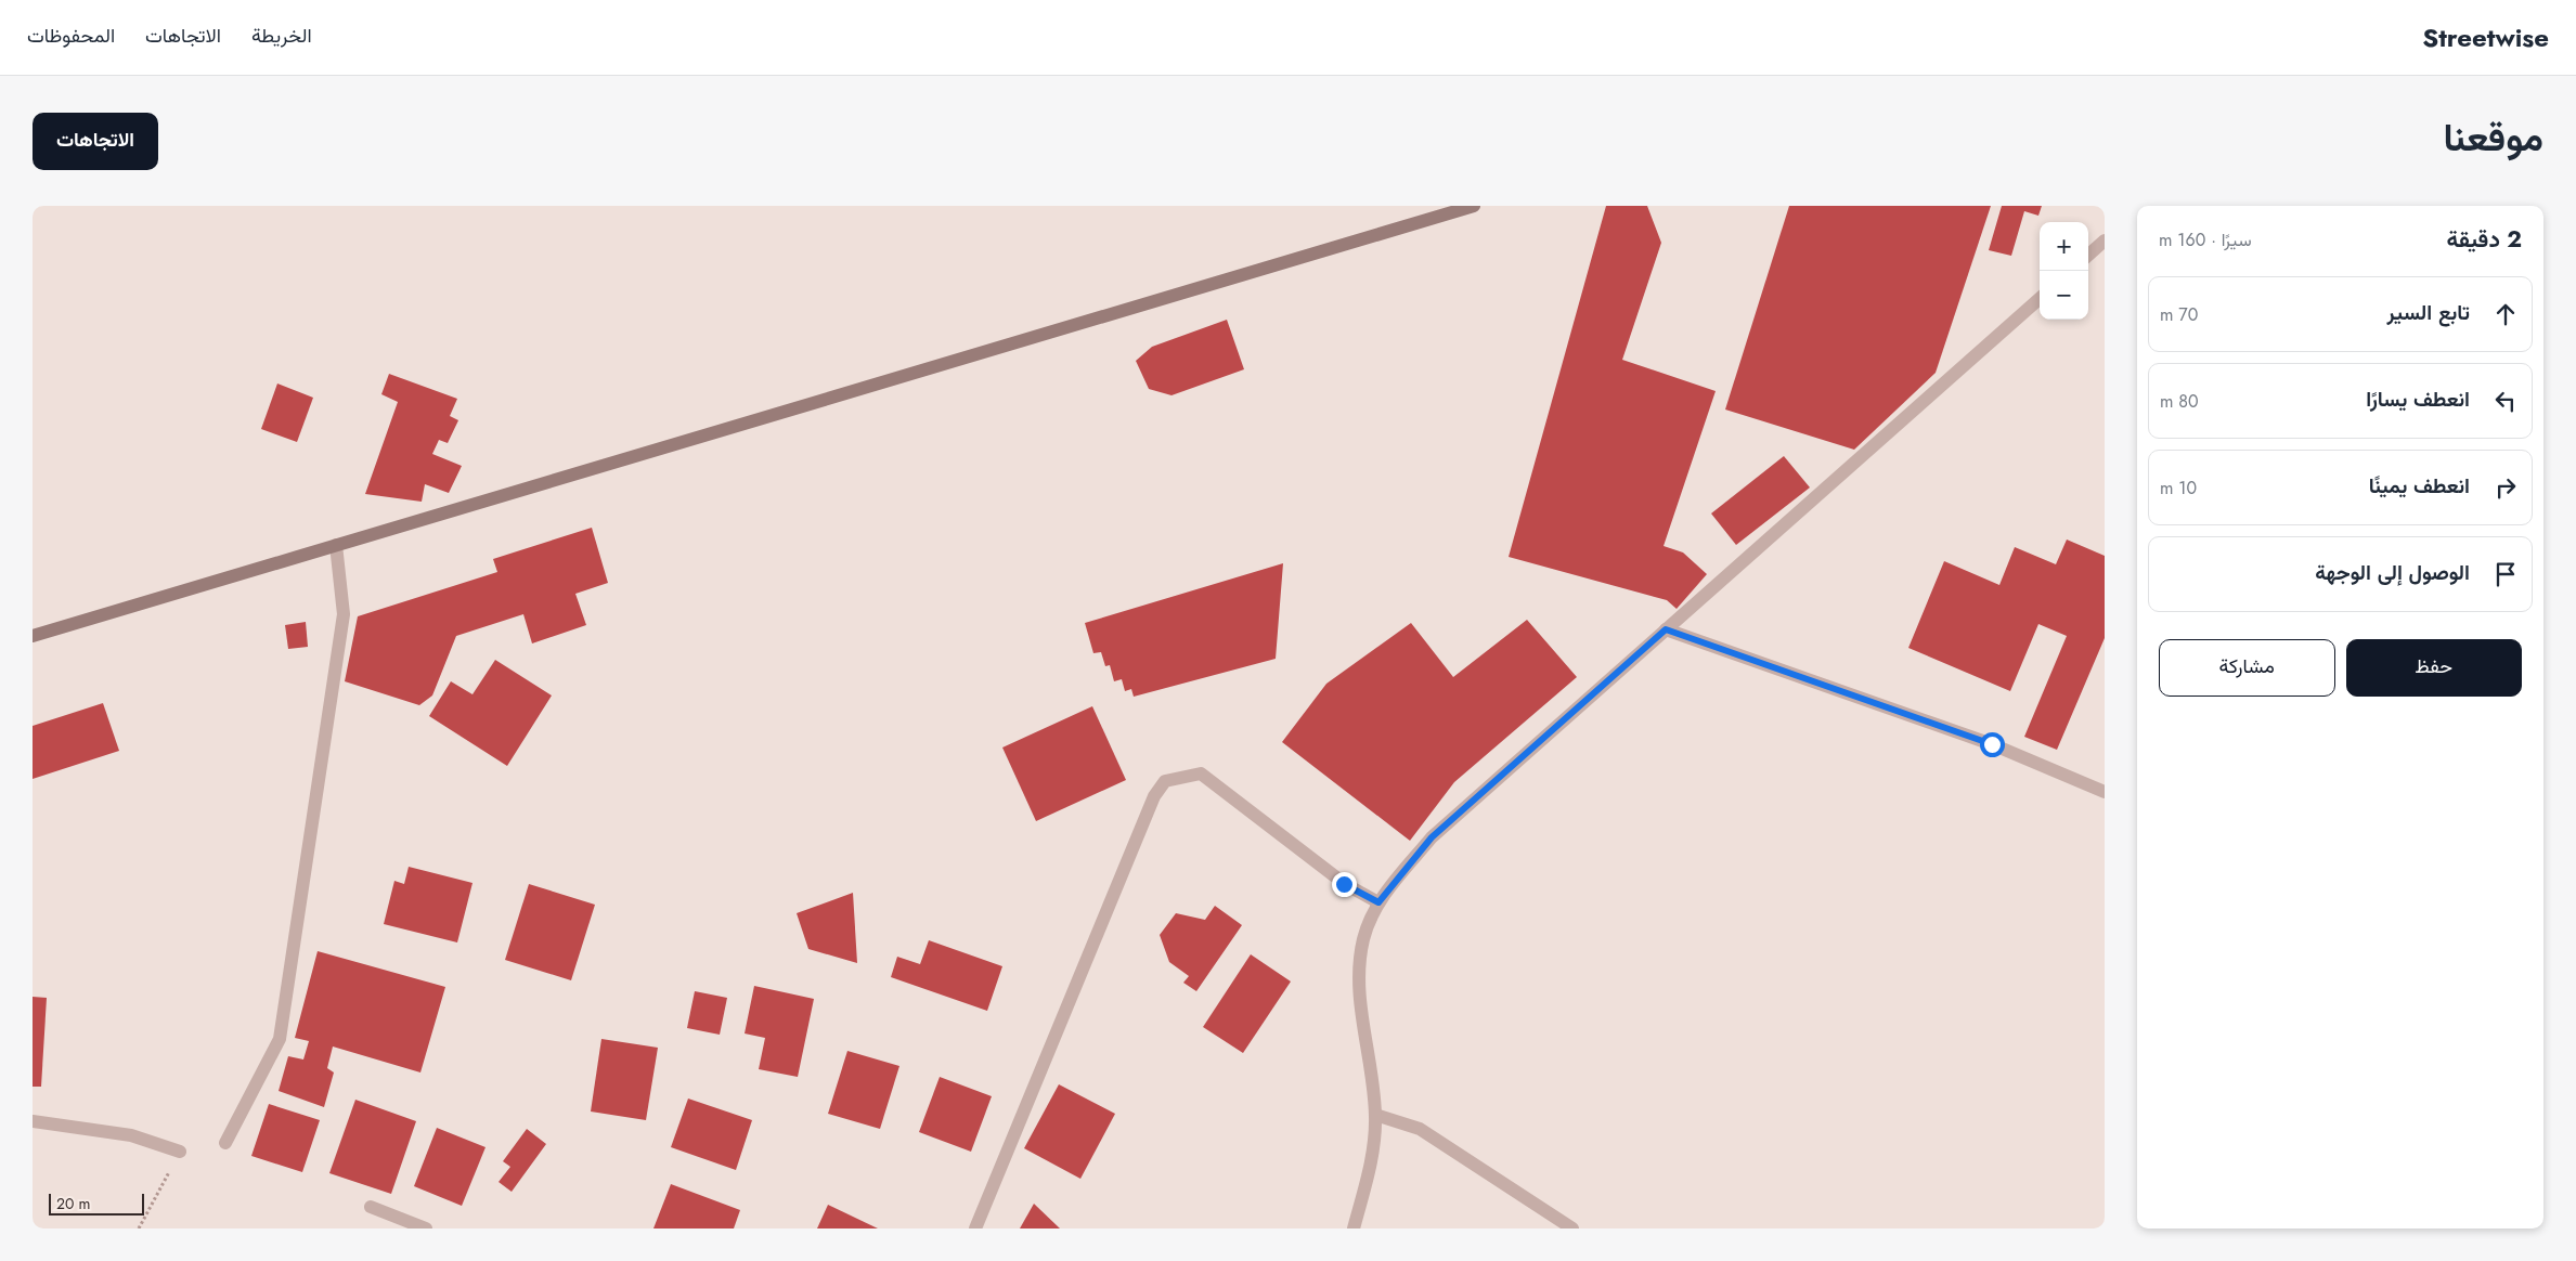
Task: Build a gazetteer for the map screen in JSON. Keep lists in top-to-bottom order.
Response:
{
  "scale_bar": "20 m",
  "page": {
    "header": "Streetwise",
    "nav": ["الخريطة", "الاتجاهات", "المحفوظات"],
    "title": "موقعنا",
    "buttons": [
      "الاتجاهات",
      ["حفظ", "مشاركة"]
    ],
    "heading": ["2 دقيقة", "سيرًا · 160 m"],
    "map_buttons": ["+", "−"],
    "list": [
      ["تابع السير", "70 m"],
      ["انعطف يسارًا", "80 m"],
      ["انعطف يمينًا", "10 m"],
      "الوصول إلى الوجهة"
    ],
    "scale": "20 m"
  }
}
